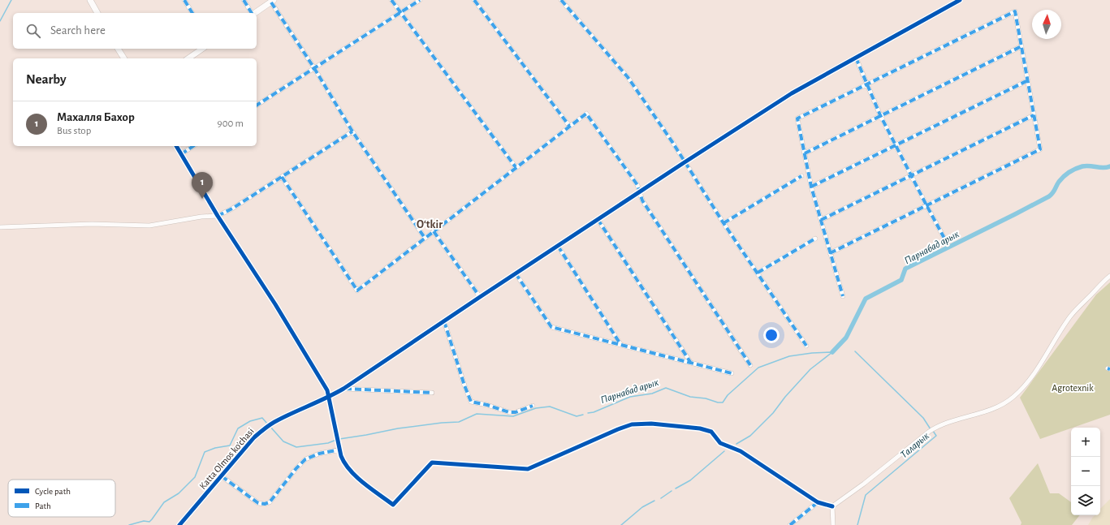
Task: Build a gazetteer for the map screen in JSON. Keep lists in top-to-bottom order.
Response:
{
  "streets": {
    "street": ["Katta Olmos ko'chasi"]
  },
  "districts": ["Oʻtkir"],
  "water": ["Парнабад арык", "Таларык"],
  "parks": ["Agrotexnik"],
  "legend": ["Cycle path", "Path"],
  "north": "top",
  "page": {
    "search": "Search here",
    "heading": "Nearby",
    "list": [
      {
        "mark": "1",
        "name": "Махалля Бахор",
        "note": "Bus stop",
        "value": "900 m"
      }
    ],
    "pins": "1",
    "map_buttons": ["+", "−"]
  }
}
